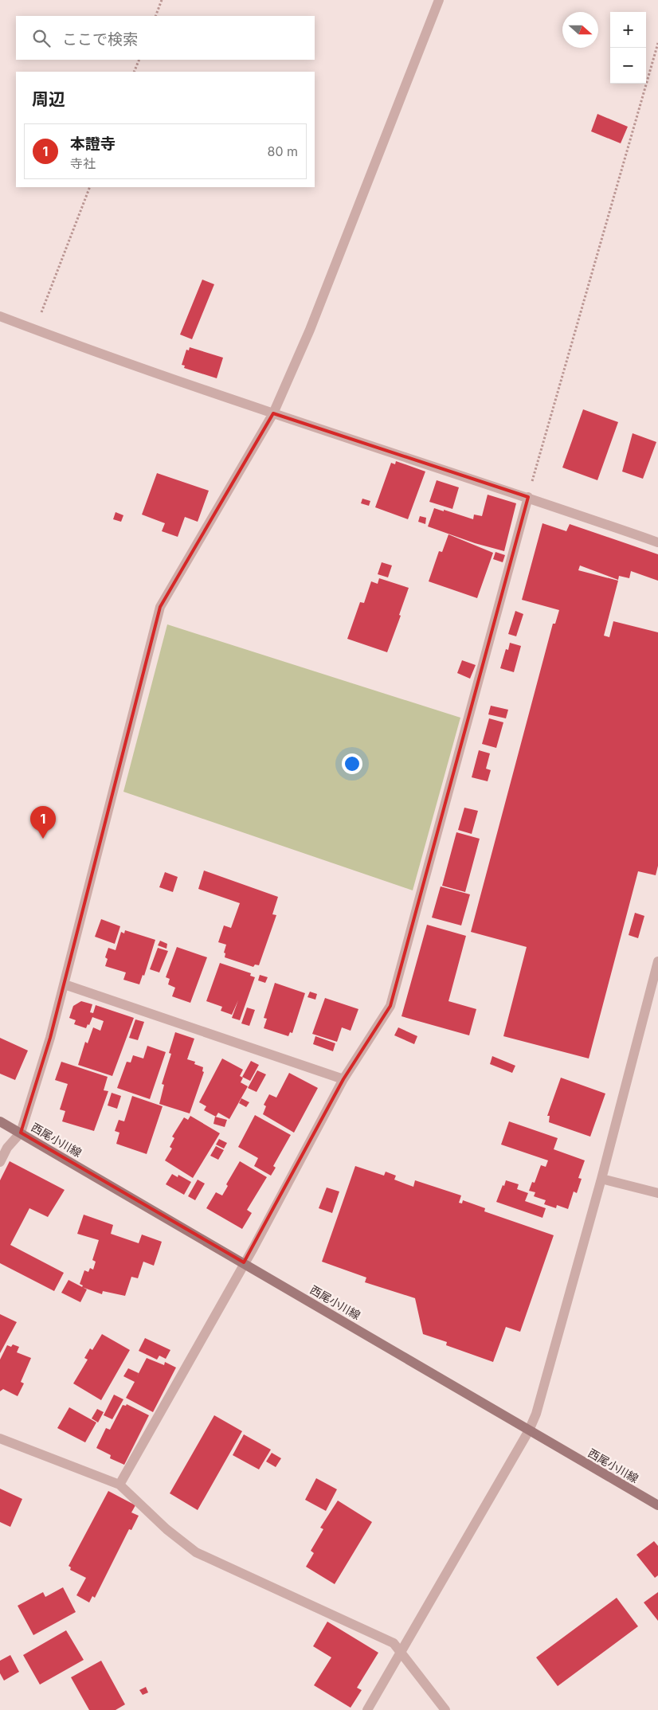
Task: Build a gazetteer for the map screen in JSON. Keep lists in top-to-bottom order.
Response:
{
  "streets": {
    "main road": ["西尾小川線"]
  },
  "north": "right",
  "page": {
    "map_buttons": ["+", "−"],
    "search": "ここで検索",
    "heading": "周辺",
    "list": [
      {
        "mark": "1",
        "name": "本證寺",
        "note": "寺社",
        "value": "80 m"
      }
    ],
    "pins": "1"
  }
}
